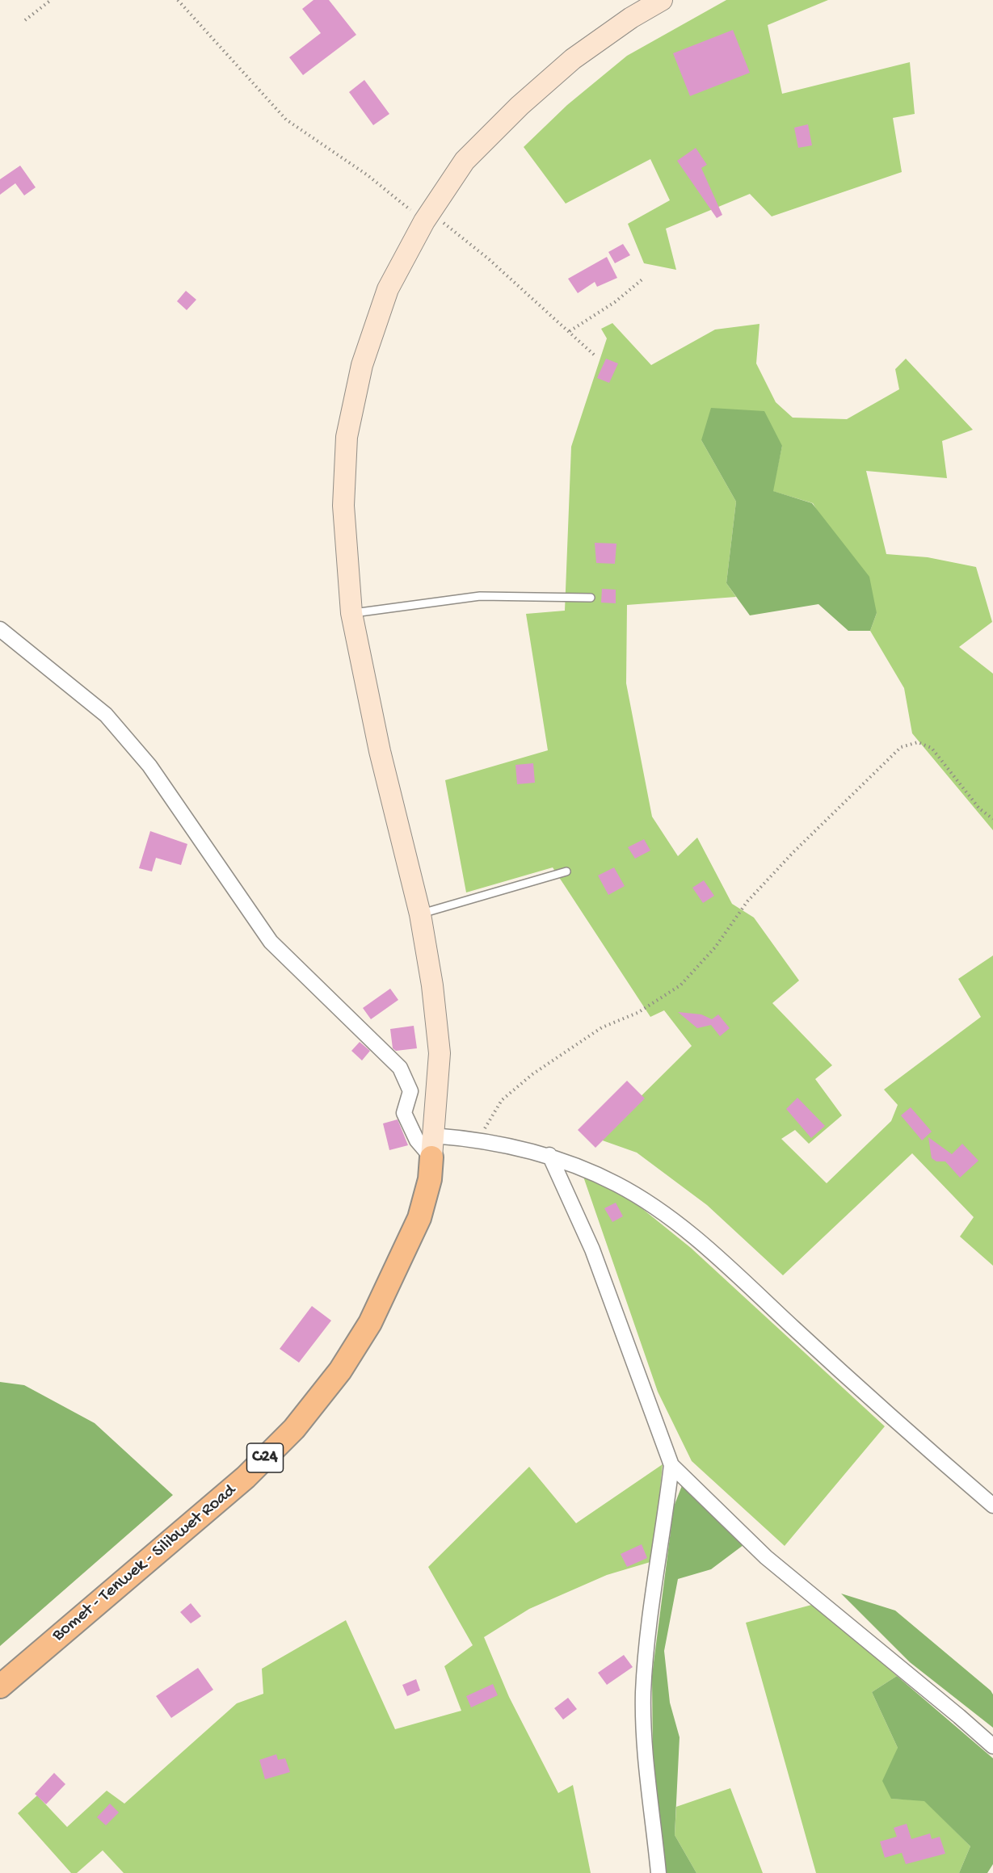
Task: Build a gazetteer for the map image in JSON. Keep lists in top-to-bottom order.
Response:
{
  "streets": {
    "main road": ["C24", "Bomet - Tenwek - Silibwet Road"]
  },
  "crossings": [
    ["C24", "Bomet - Tenwek - Silibwet Road"]
  ]
}
